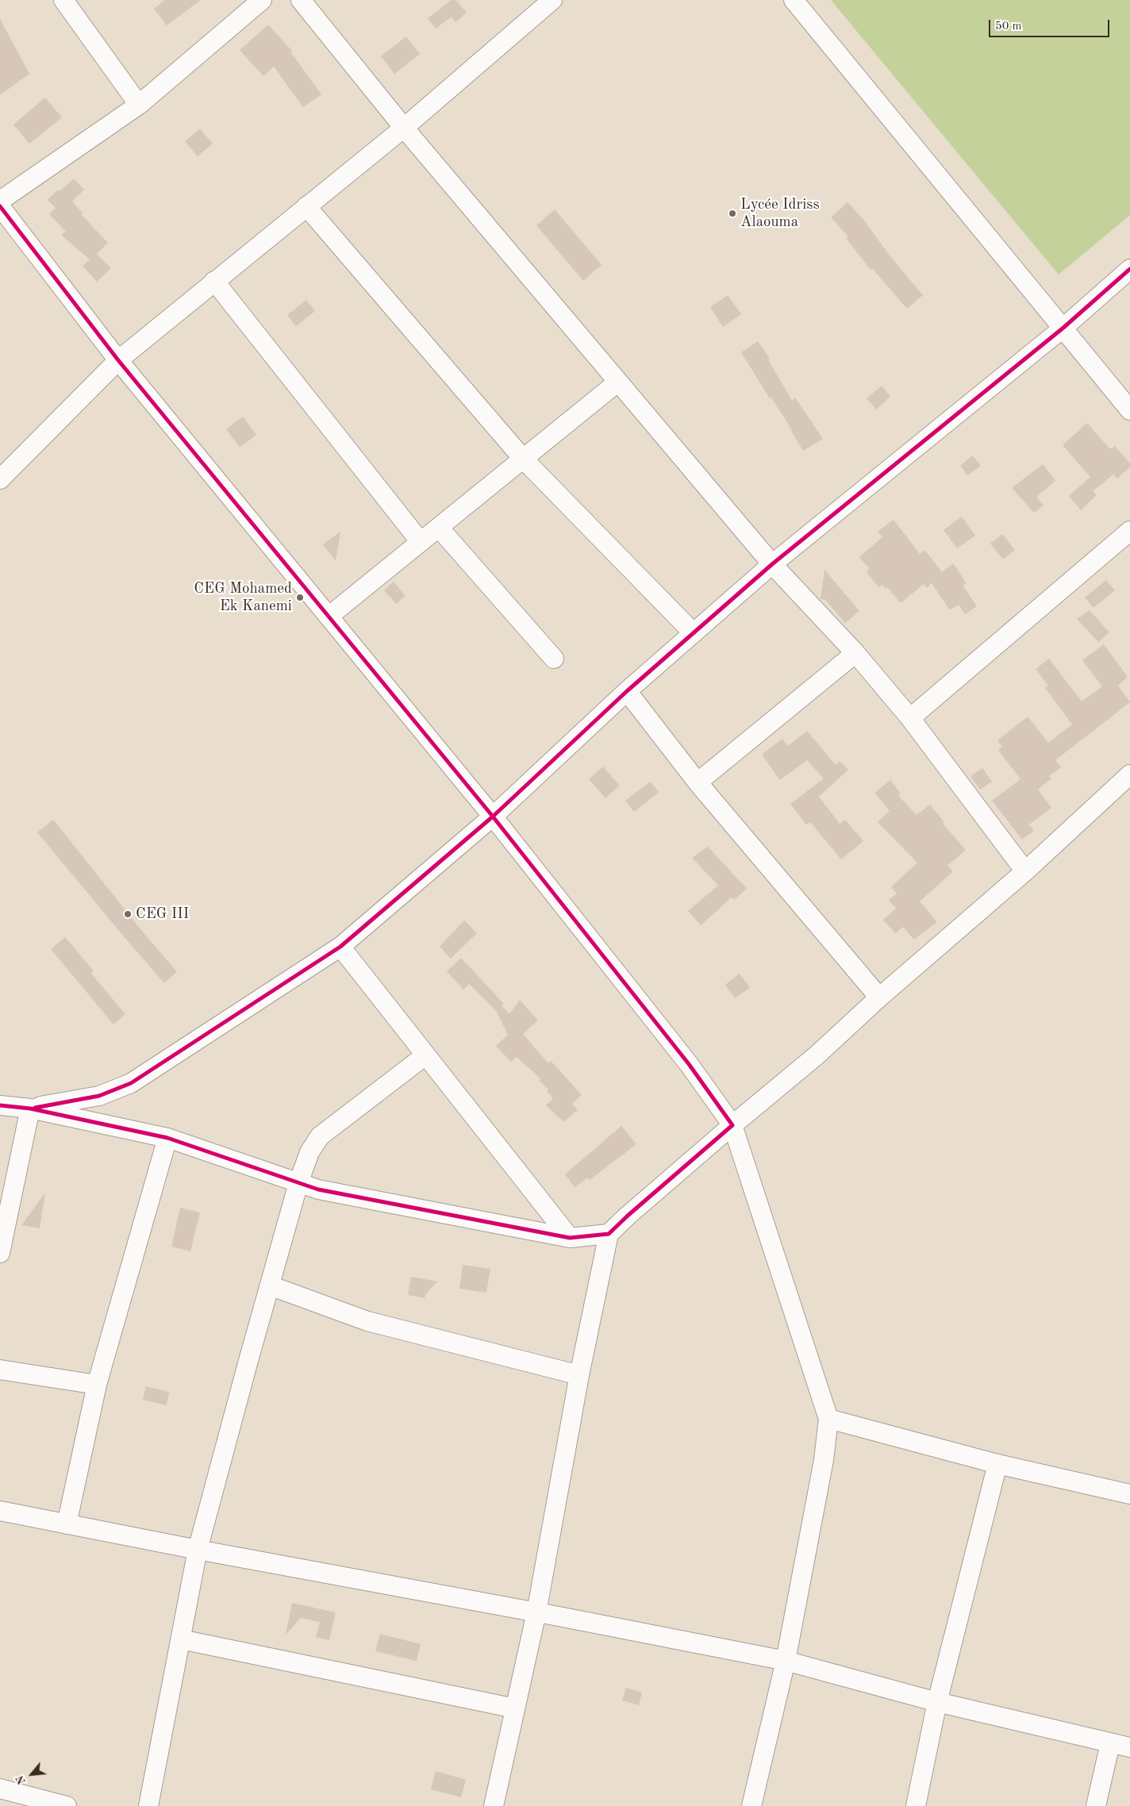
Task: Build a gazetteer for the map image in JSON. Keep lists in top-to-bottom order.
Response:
{
  "places": ["Lycée Idriss Alaouma", "CEG Mohamed Ek Kanemi", "CEG III"],
  "scale_bar": "50 m",
  "north": "bottom left"
}
